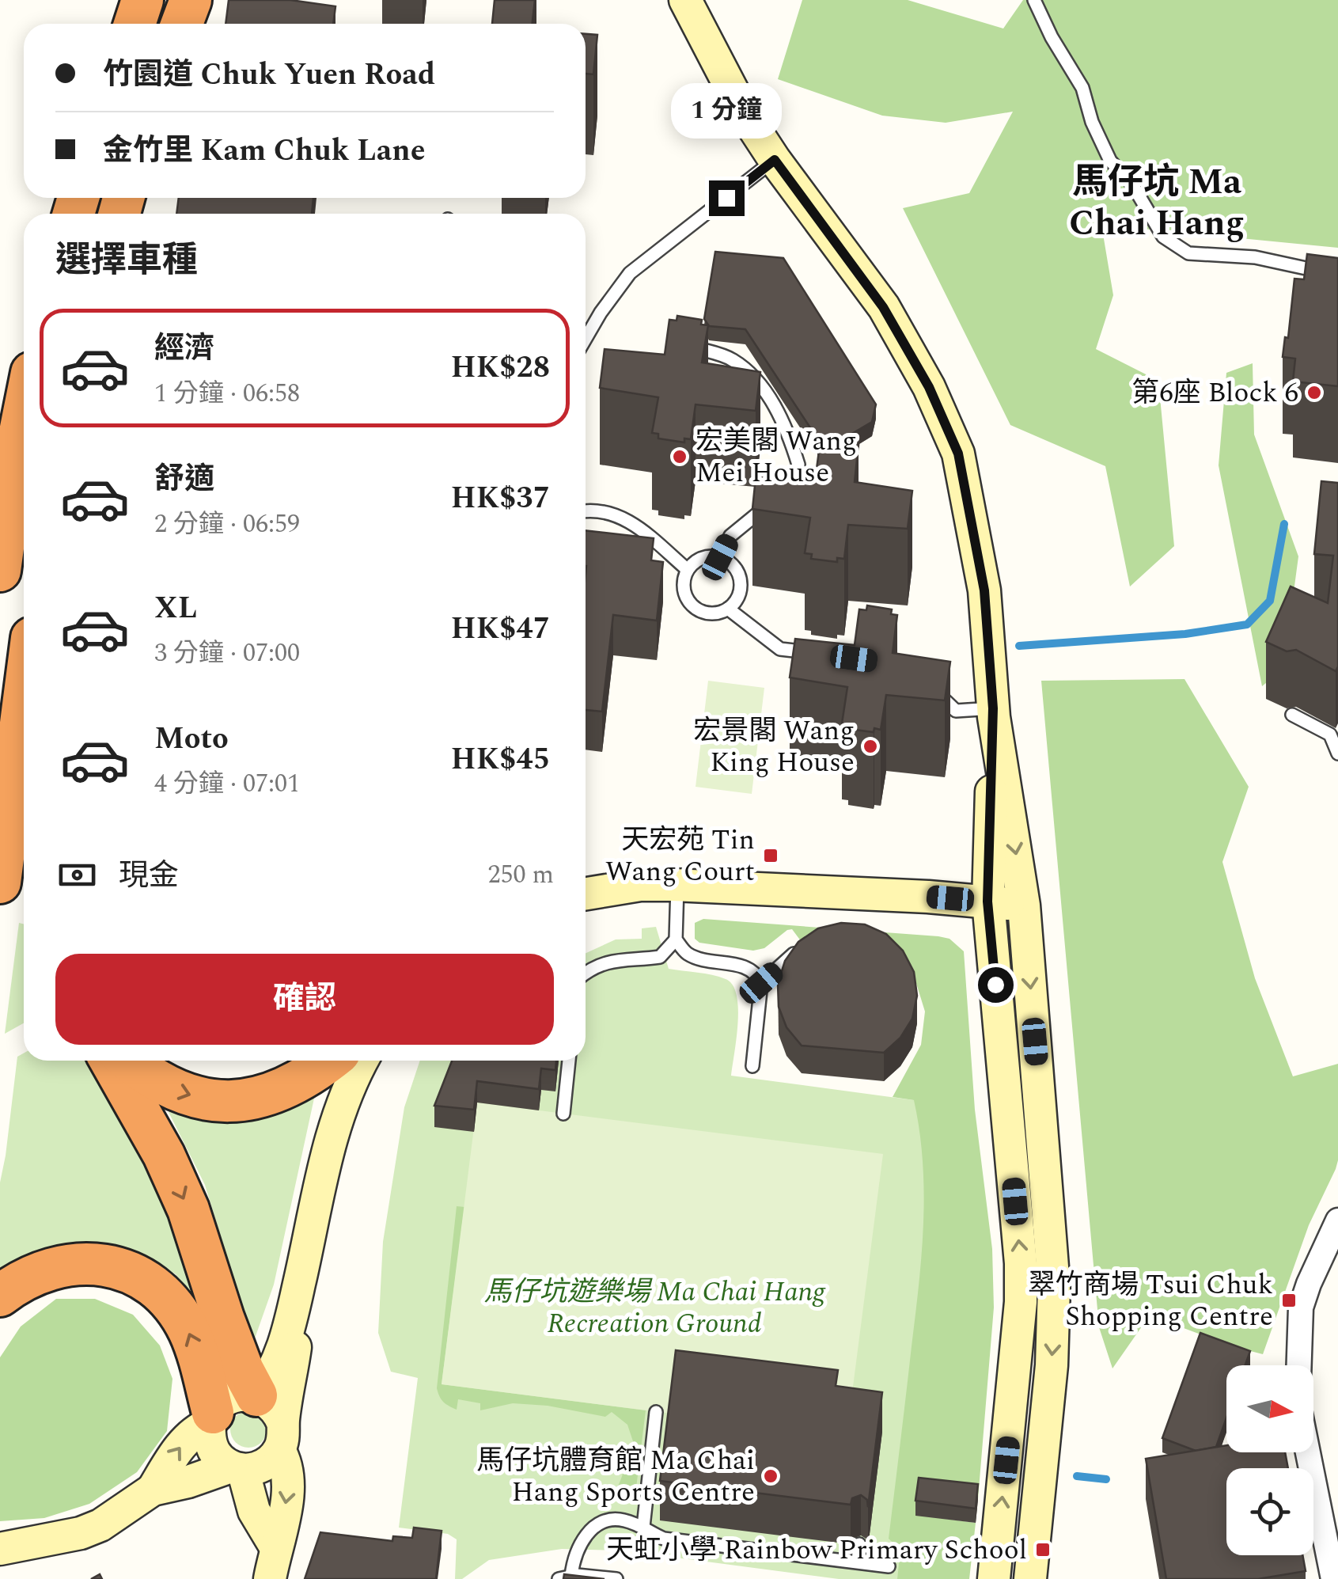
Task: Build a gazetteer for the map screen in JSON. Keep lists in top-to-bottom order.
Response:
{
  "districts": ["馬仔坑 Ma Chai Hang"],
  "parks": ["馬仔坑遊樂場 Ma Chai Hang Recreation Ground"],
  "places": {
    "other": [
      "第6座 Block 6",
      "宏美閣 Wang Mei House",
      "宏景閣 Wang King House",
      "馬仔坑體育館 Ma Chai Hang Sports Centre"
    ],
    "transit": ["天宏苑 Tin Wang Court", "翠竹商場 Tsui Chuk Shopping Centre", "天虹小學 Rainbow Primary School"]
  },
  "north": "right",
  "page": {
    "banner": ["竹園道 Chuk Yuen Road", "金竹里 Kam Chuk Lane"],
    "bubble": "1 分鐘",
    "heading": "選擇車種",
    "list": [
      {
        "name": "經濟",
        "note": "1 分鐘 · 06:58",
        "value": "HK$28"
      },
      {
        "name": "舒適",
        "note": "2 分鐘 · 06:59",
        "value": "HK$37"
      },
      {
        "name": "XL",
        "note": "3 分鐘 · 07:00",
        "value": "HK$47"
      },
      {
        "name": "Moto",
        "note": "4 分鐘 · 07:01",
        "value": "HK$45"
      }
    ],
    "pay": ["現金", "250 m"],
    "buttons": "確認"
  }
}
